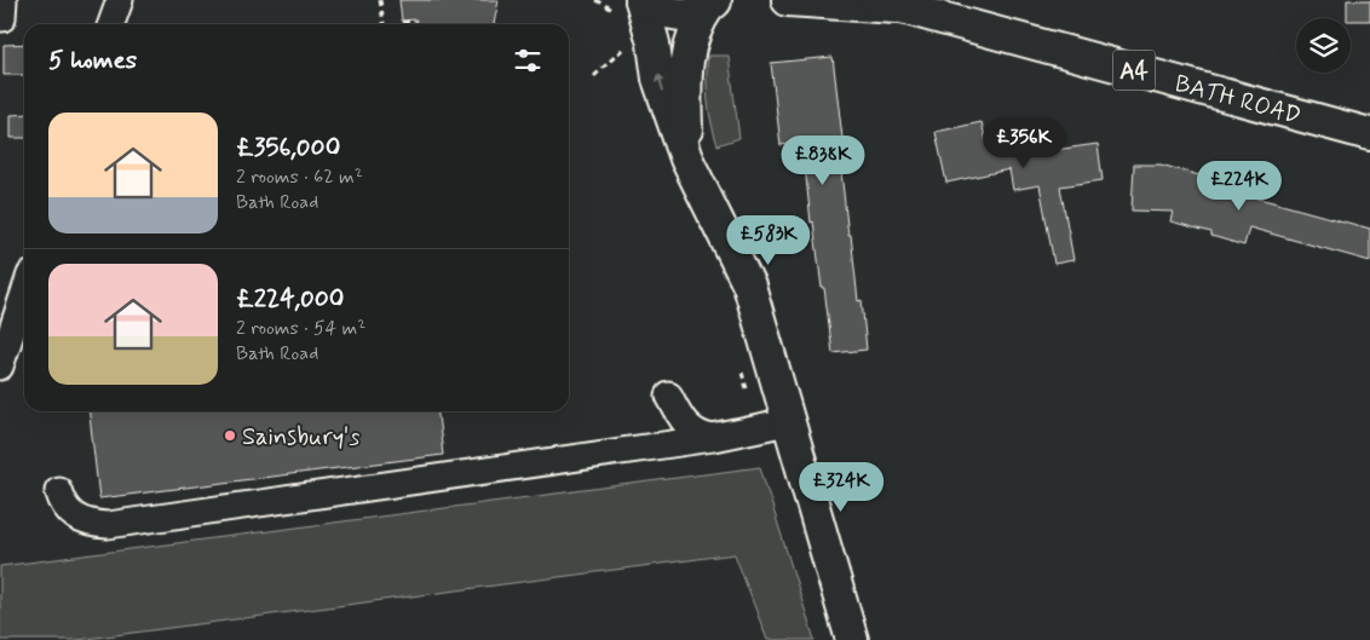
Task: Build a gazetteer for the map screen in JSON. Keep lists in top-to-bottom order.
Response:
{
  "streets": {
    "main road": ["A4", "BATH ROAD"]
  },
  "places": ["Sainsbury's"],
  "page": {
    "heading": "5 homes",
    "list": [
      {
        "name": "£356,000",
        "note": "2 rooms · 62 m² · Bath Road"
      },
      {
        "name": "£224,000",
        "note": "2 rooms · 54 m² · Bath Road"
      }
    ],
    "price": [
      "£356K",
      "£838K",
      "£224K",
      "£583K",
      "£324K"
    ]
  }
}
